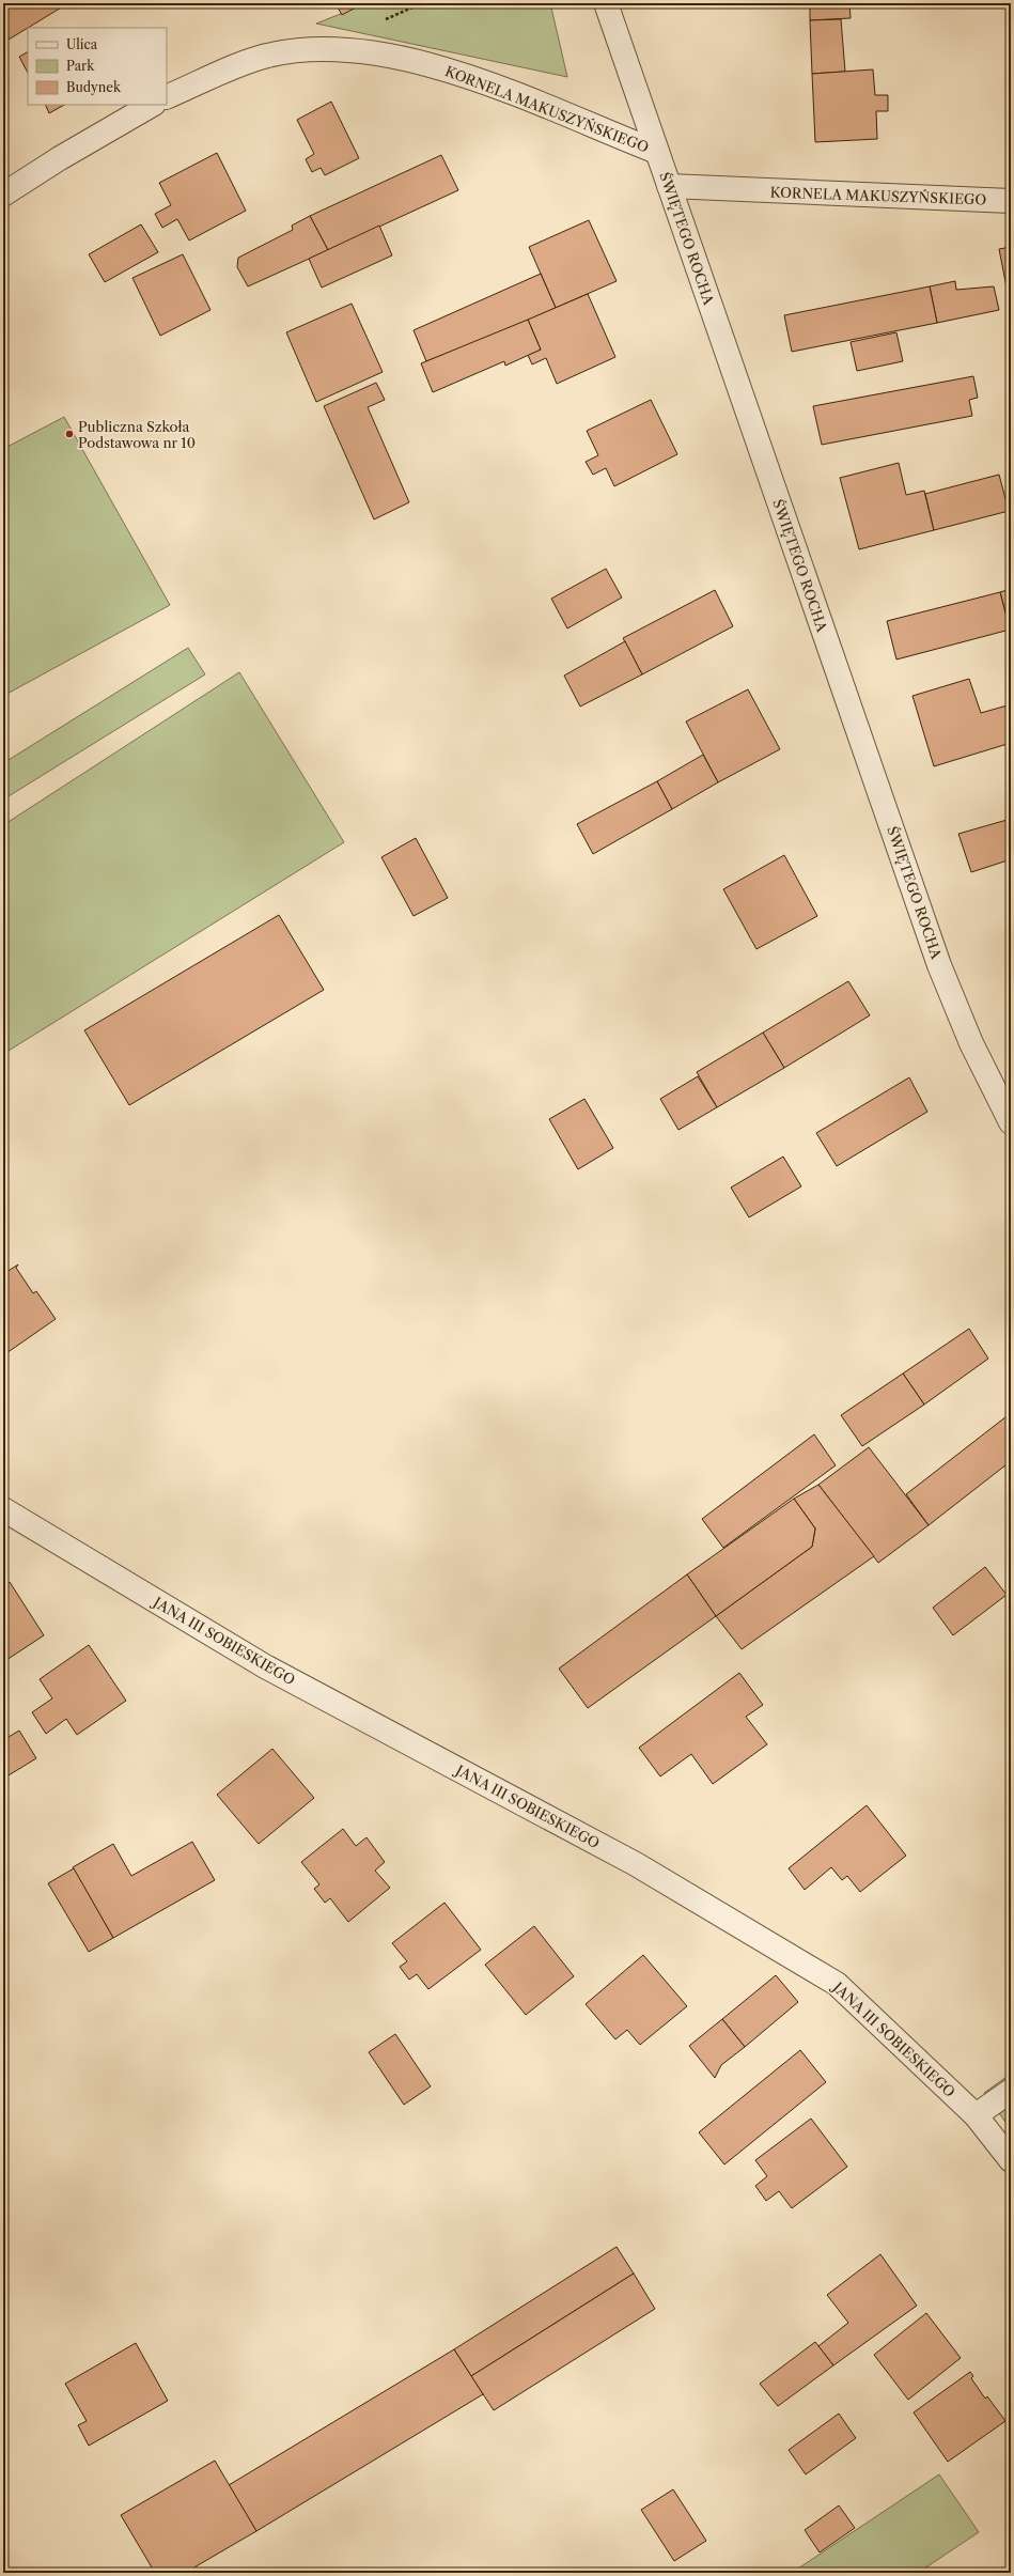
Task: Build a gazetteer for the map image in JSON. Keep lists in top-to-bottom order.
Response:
{
  "streets": {
    "street": ["KORNELA MAKUSZYŃSKIEGO", "ŚWIĘTEGO ROCHA", "JANA III SOBIESKIEGO"]
  },
  "crossings": [
    ["KORNELA MAKUSZYŃSKIEGO", "ŚWIĘTEGO ROCHA"]
  ],
  "places": ["Publiczna Szkoła Podstawowa nr 10"],
  "legend": ["Ulica", "Park", "Budynek"]
}
